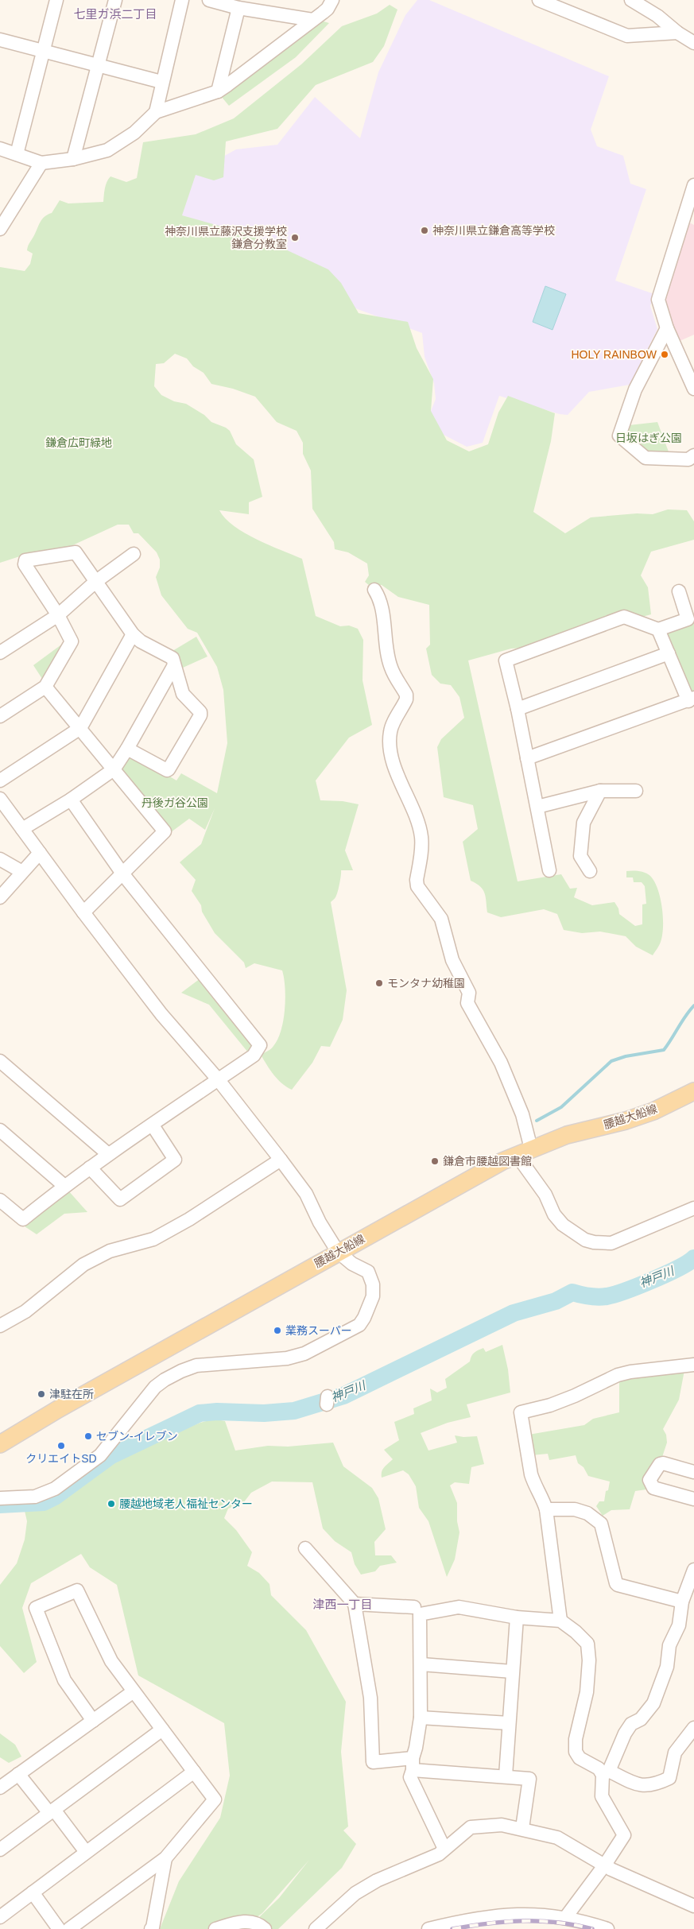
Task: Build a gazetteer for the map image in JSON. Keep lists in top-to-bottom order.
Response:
{
  "streets": {
    "main road": ["腰越大船線"]
  },
  "districts": ["七里ガ浜二丁目", "津西一丁目"],
  "water": ["神戸川"],
  "parks": ["日坂はぎ公園", "鎌倉広町緑地", "丹後ガ谷公園"],
  "places": [
    "神奈川県立鎌倉高等学校",
    "神奈川県立藤沢支援学校 鎌倉分教室",
    "HOLY RAINBOW",
    "モンタナ幼稚園",
    "鎌倉市腰越図書館",
    "業務スーパー",
    "津駐在所",
    "セブン-イレブン",
    "クリエイトSD",
    "腰越地域老人福祉センター"
  ]
}
